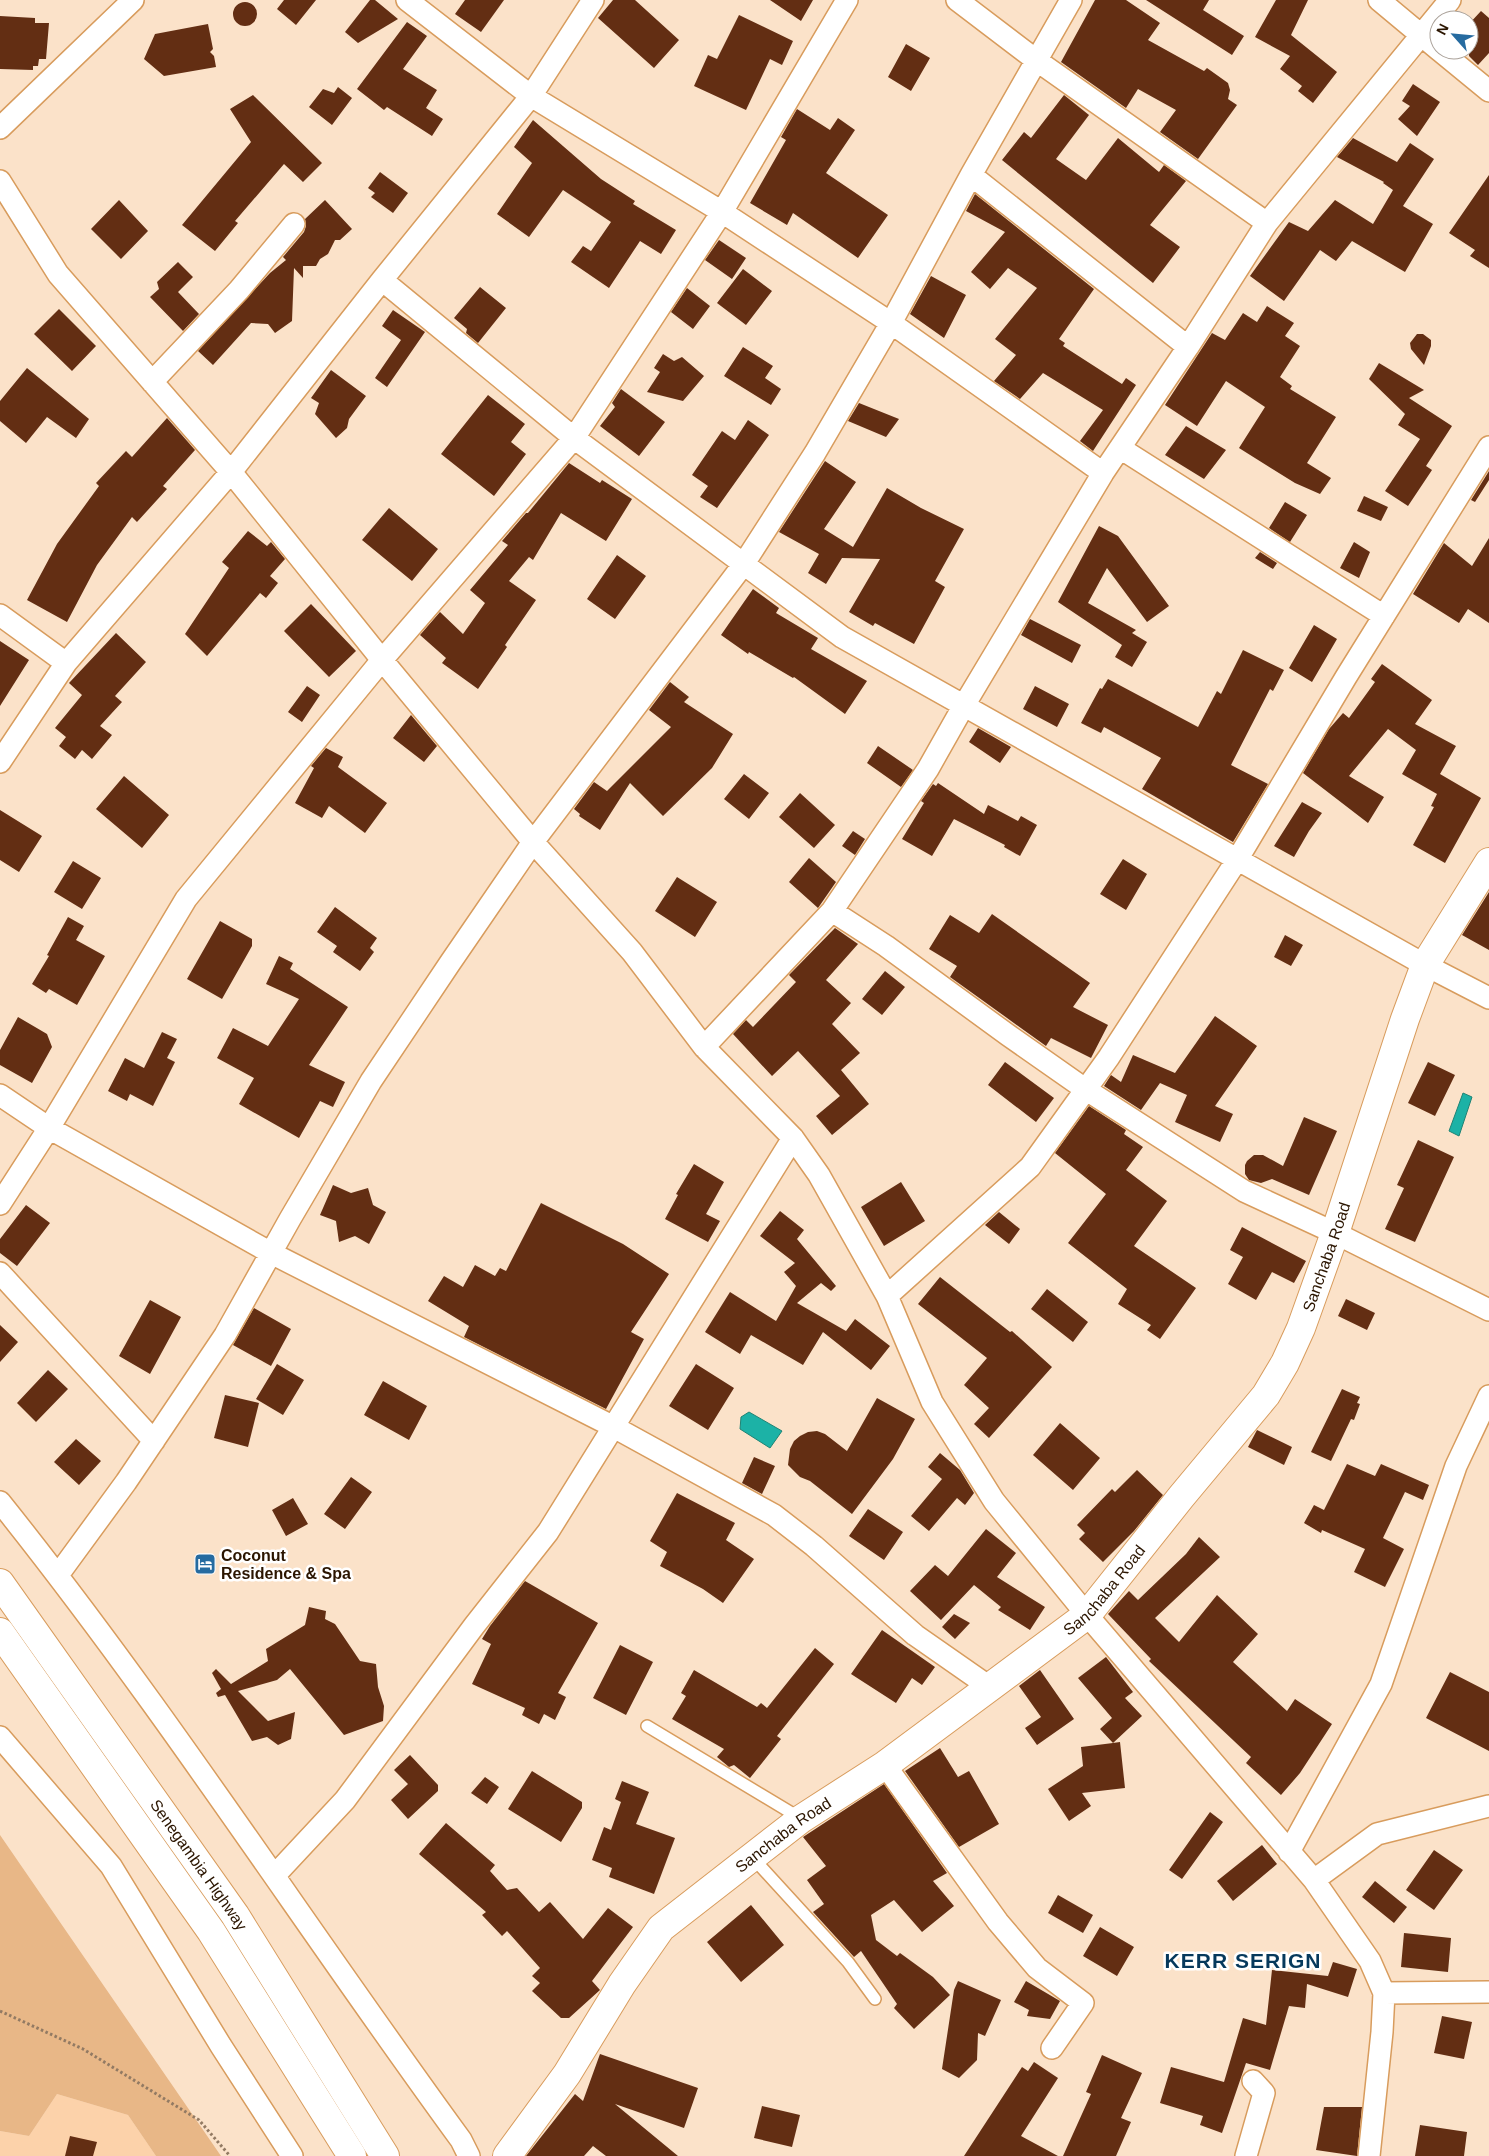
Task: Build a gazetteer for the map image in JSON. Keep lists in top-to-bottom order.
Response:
{
  "streets": {
    "street": ["Sanchaba Road", "Senegambia Highway"]
  },
  "districts": ["KERR SERIGN"],
  "places": {
    "hotel": ["Coconut Residence & Spa"]
  },
  "north": "top left"
}
